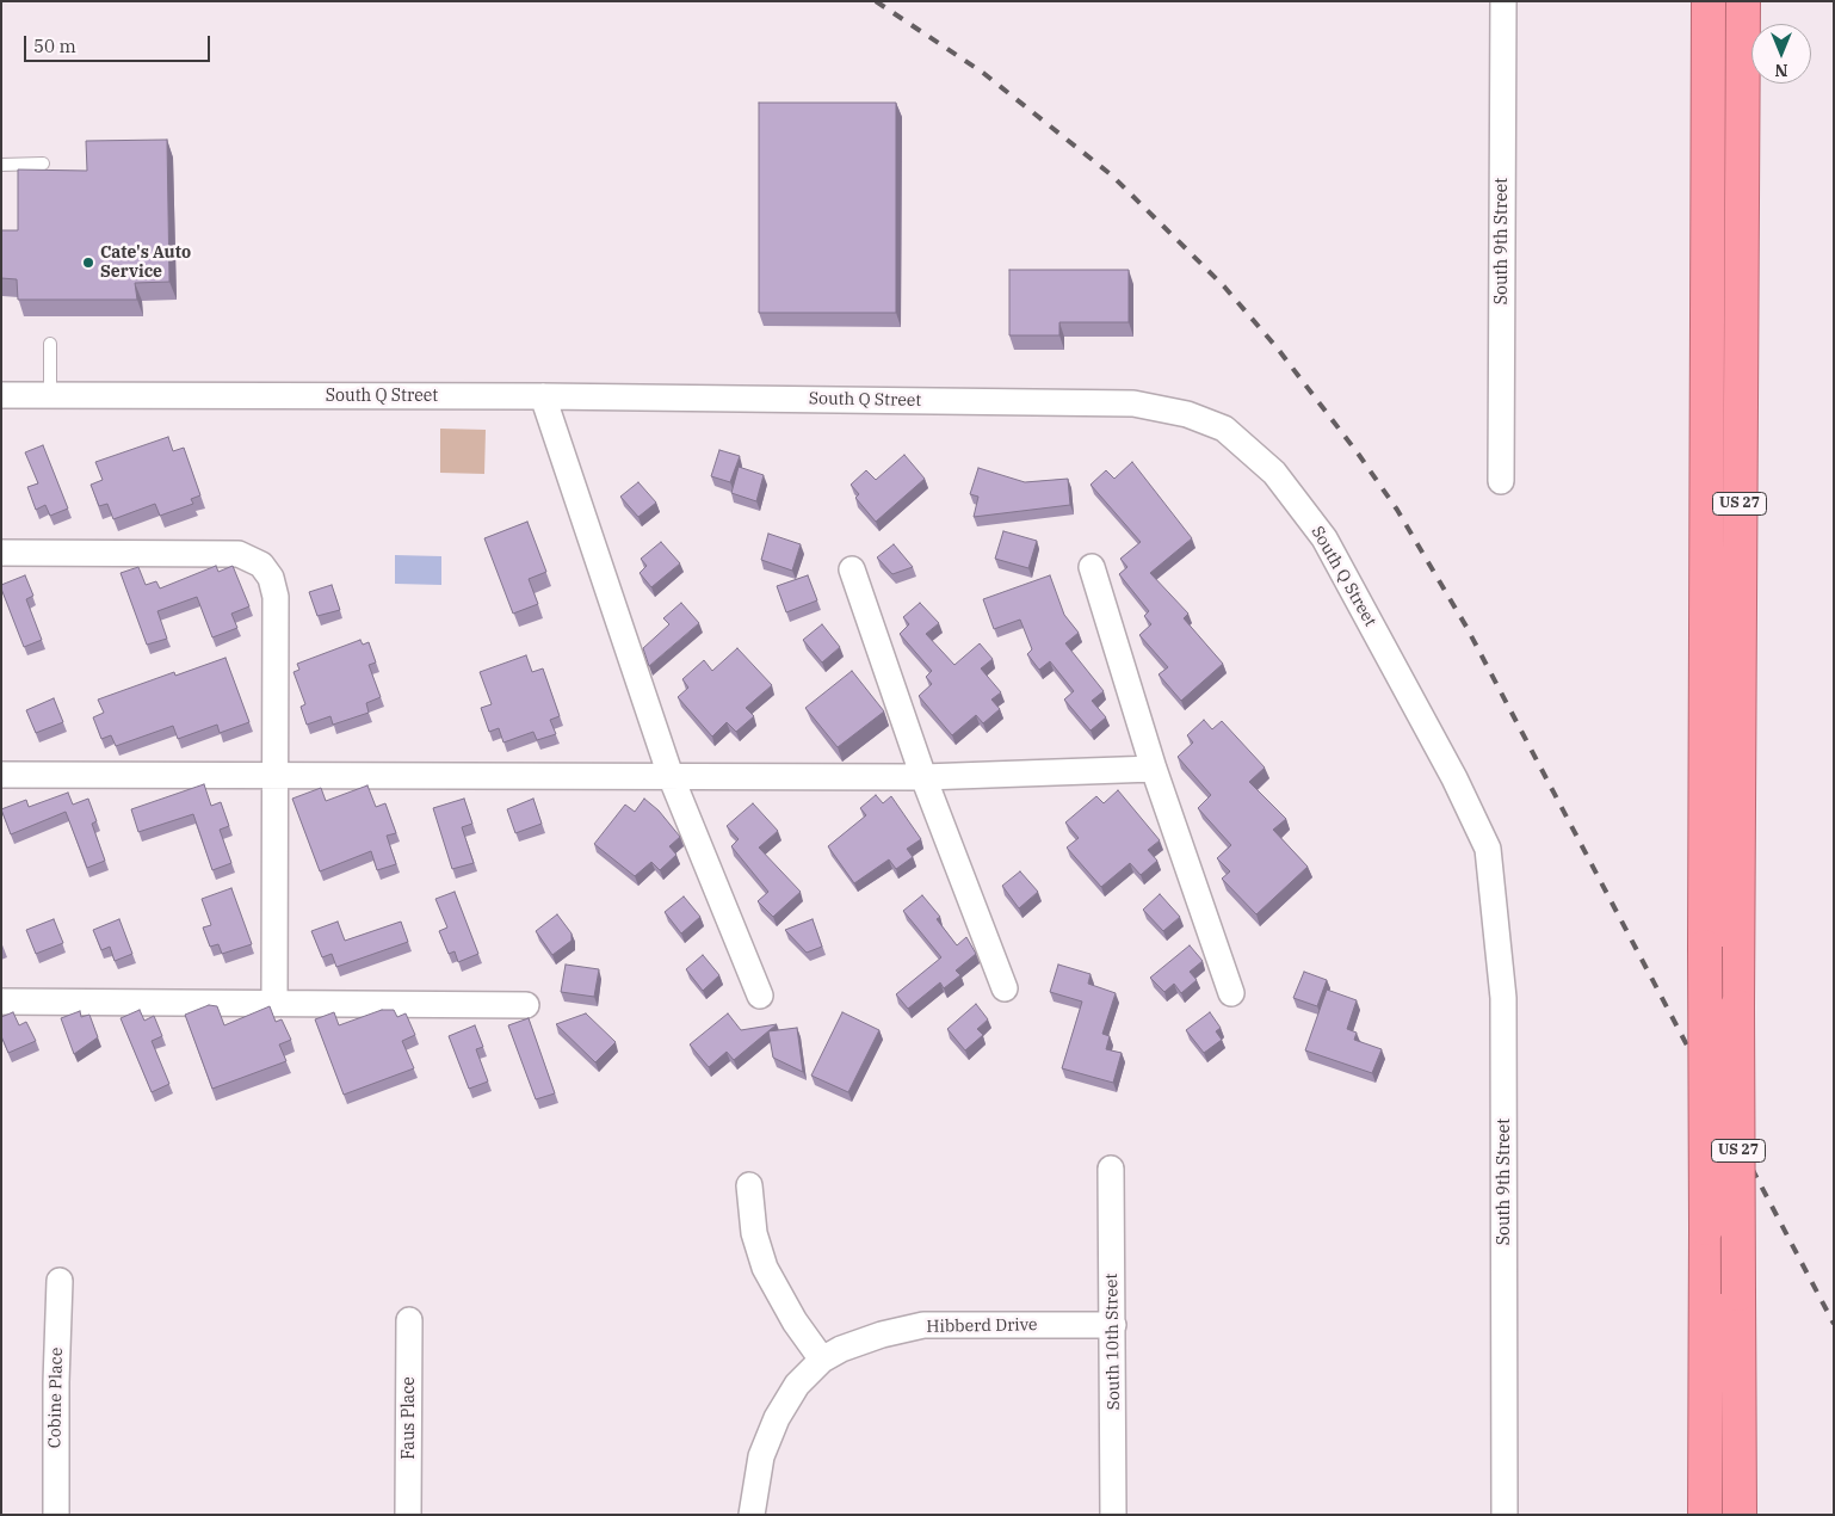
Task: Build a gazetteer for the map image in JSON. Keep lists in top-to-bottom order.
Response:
{
  "streets": {
    "highway": ["US 27"],
    "street": [
      "South 9th Street",
      "South Q Street",
      "Hibberd Drive",
      "South 10th Street",
      "Cobine Place",
      "Faus Place"
    ]
  },
  "crossings": [
    ["South 9th Street", "South Q Street"],
    ["Hibberd Drive", "South 10th Street"]
  ],
  "places": ["Cate's Auto Service"],
  "scale_bar": "50 m",
  "north": "bottom"
}
